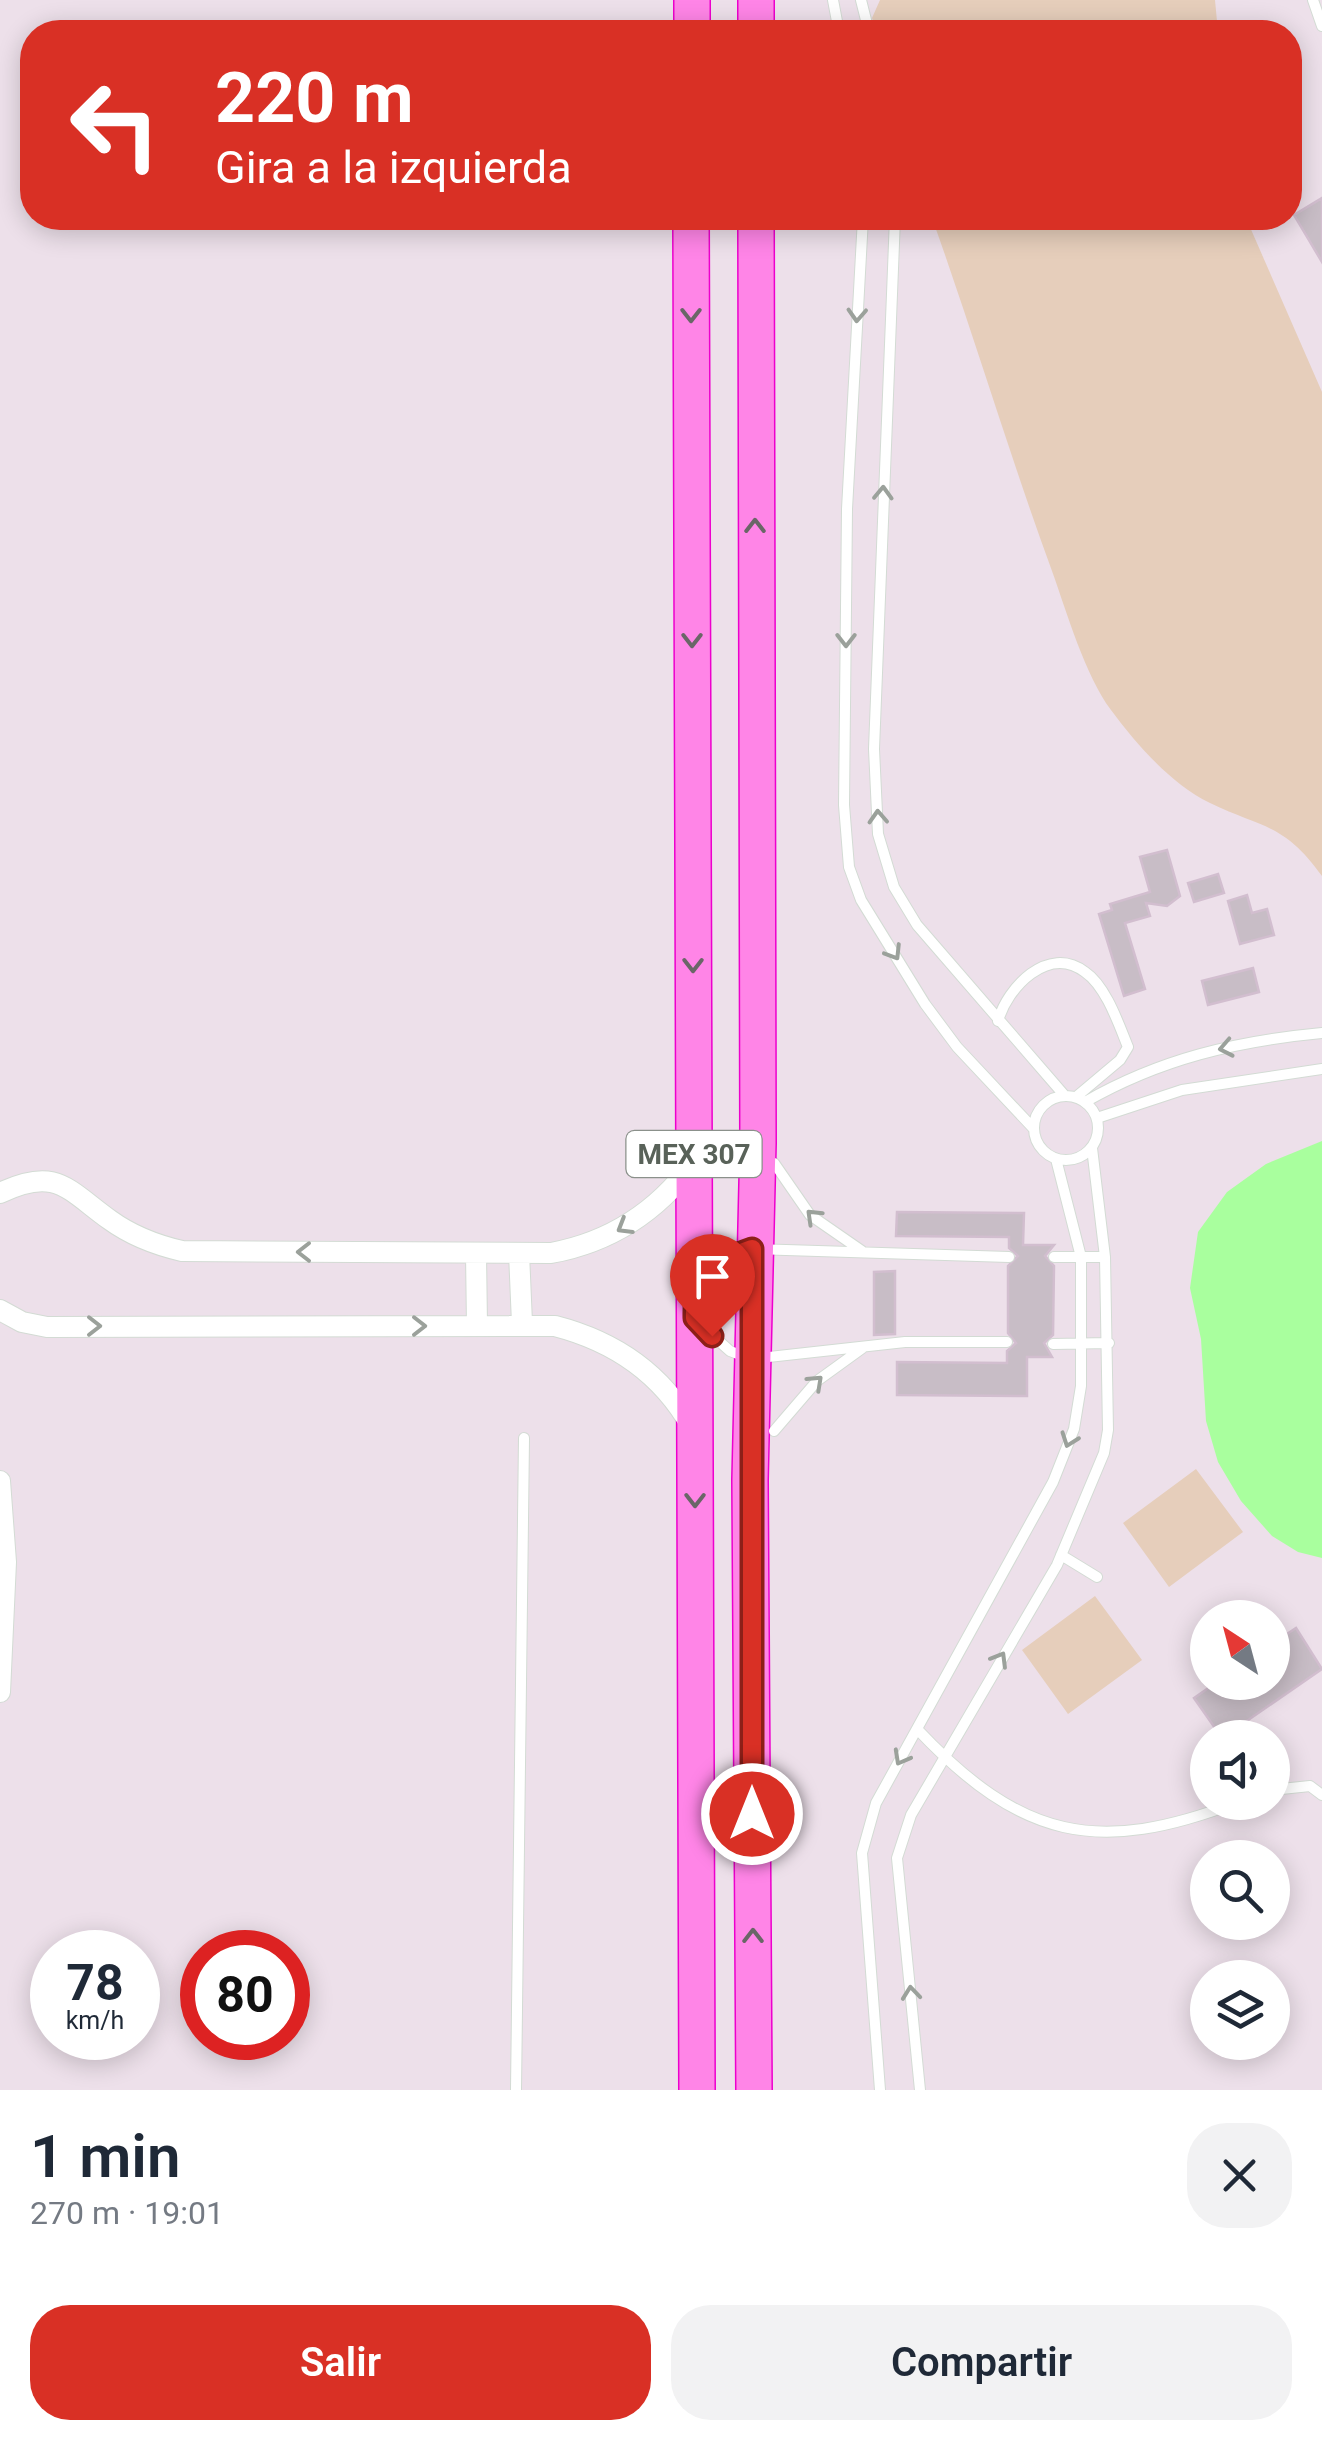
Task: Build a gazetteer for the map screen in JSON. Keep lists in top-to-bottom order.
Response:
{
  "streets": {
    "highway": ["MEX 307"]
  },
  "north": "top left",
  "page": {
    "turn": ["220 m", "Gira a la izquierda"],
    "speed": "78 km/h",
    "limit": "80",
    "heading": ["1 min", "270 m · 19:01"],
    "buttons": ["Salir", "Compartir"]
  }
}
